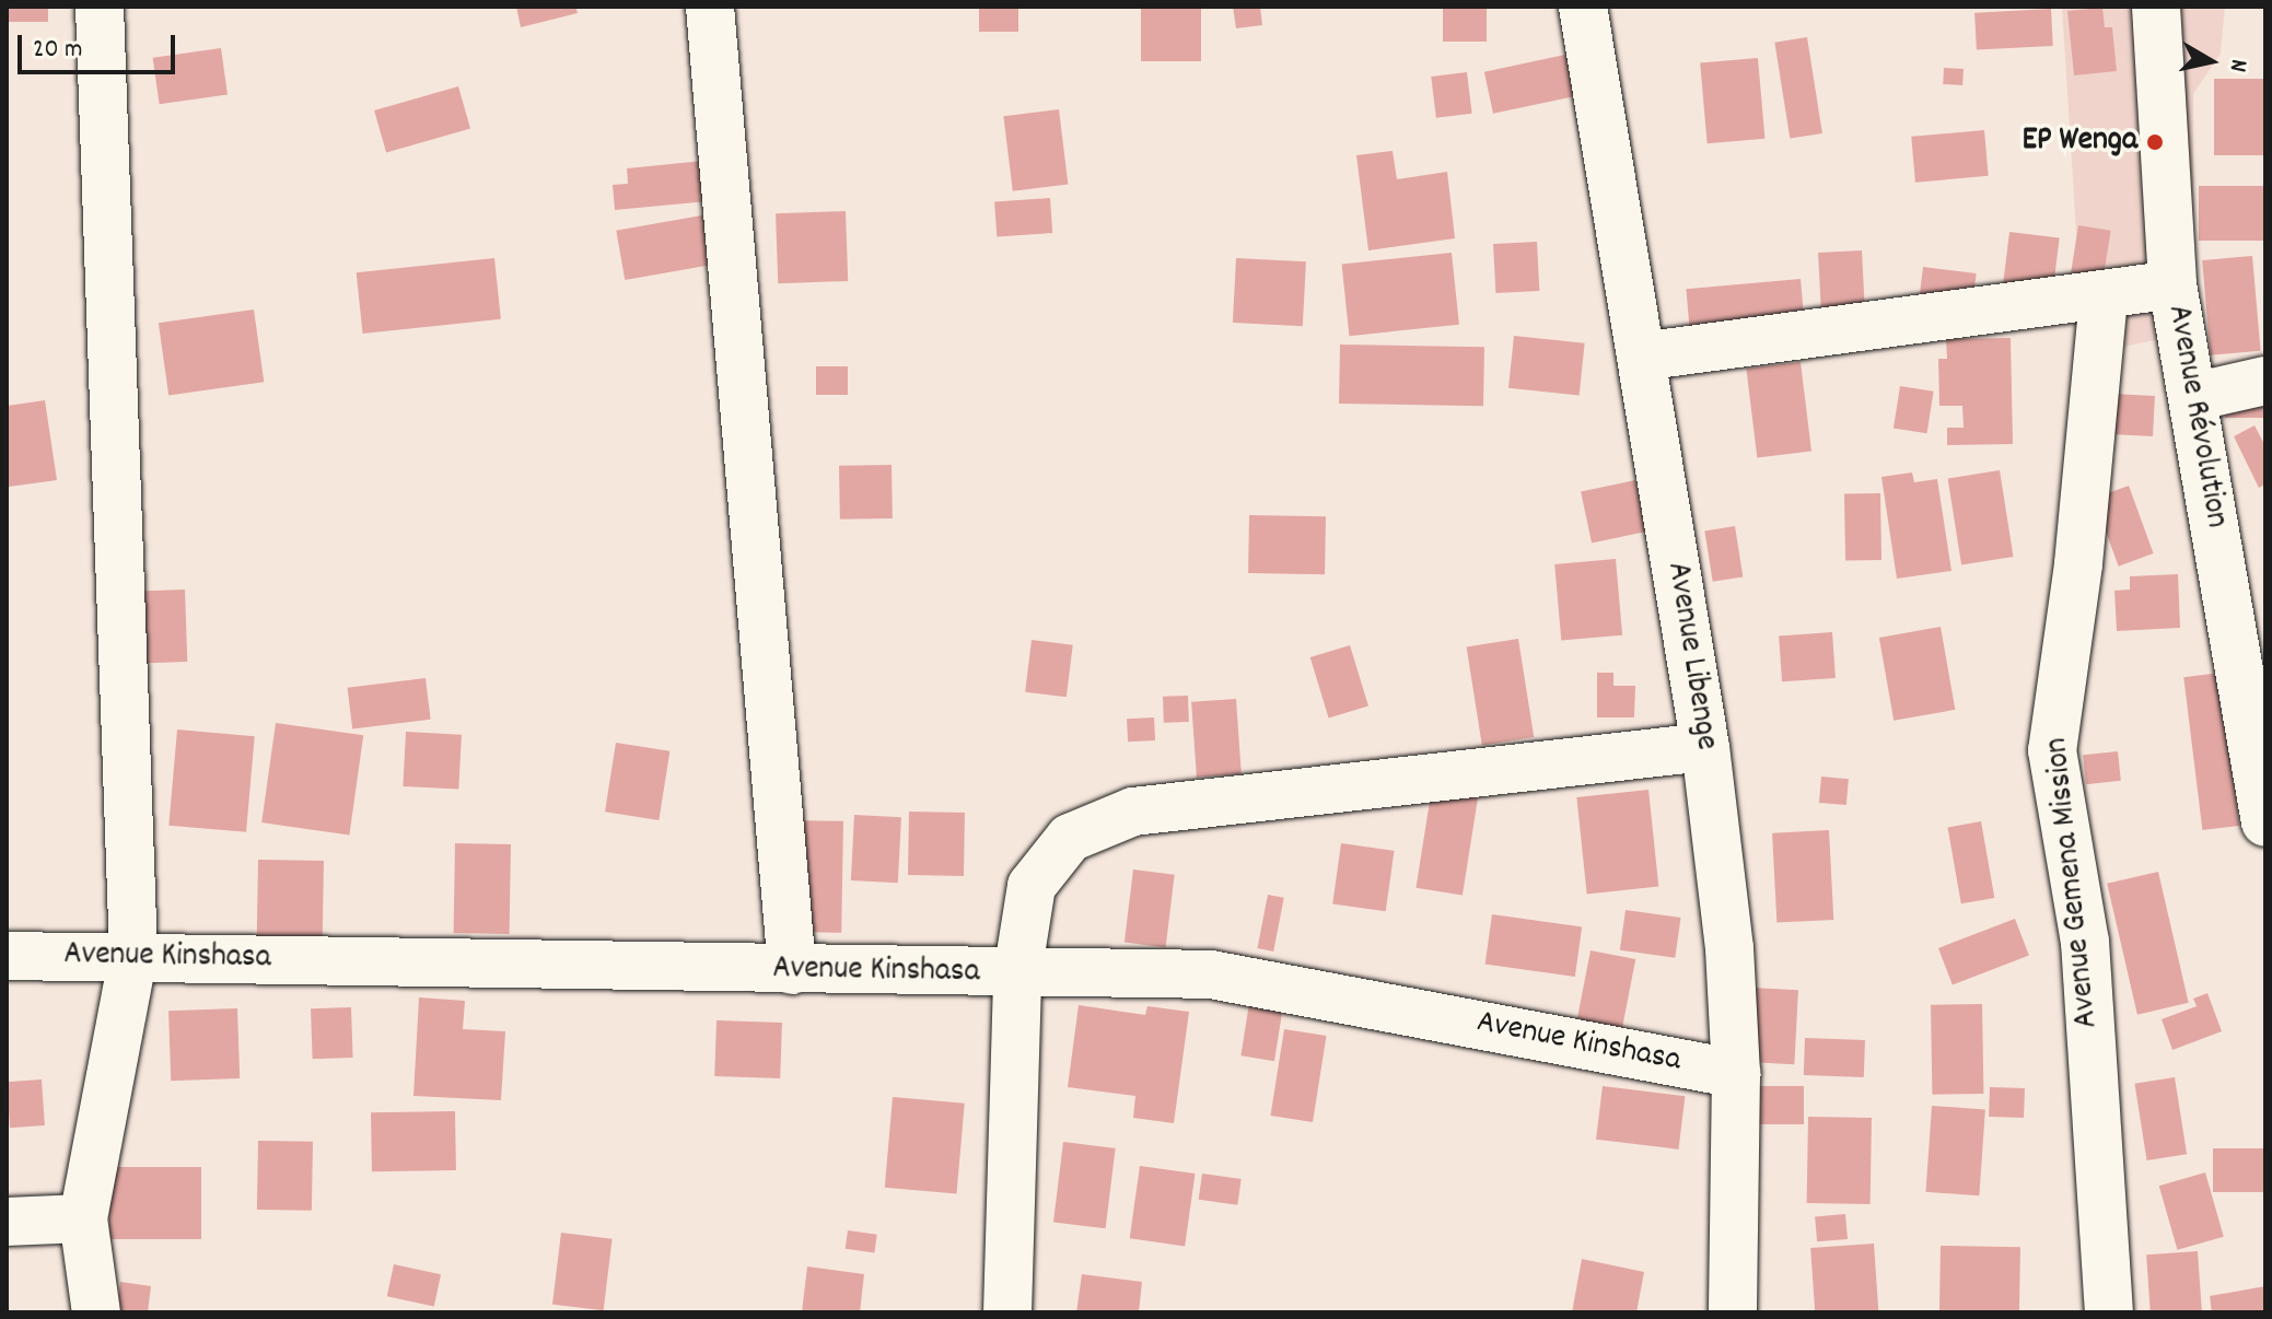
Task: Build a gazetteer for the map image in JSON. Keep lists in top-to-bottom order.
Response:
{
  "streets": {
    "street": [
      "Avenue Révolution",
      "Avenue Libenge",
      "Avenue Gemena Mission",
      "Avenue Kinshasa"
    ]
  },
  "crossings": [
    ["Avenue Libenge", "Avenue Kinshasa"]
  ],
  "places": ["EP Wenga"],
  "scale_bar": "20 m",
  "north": "right"
}
